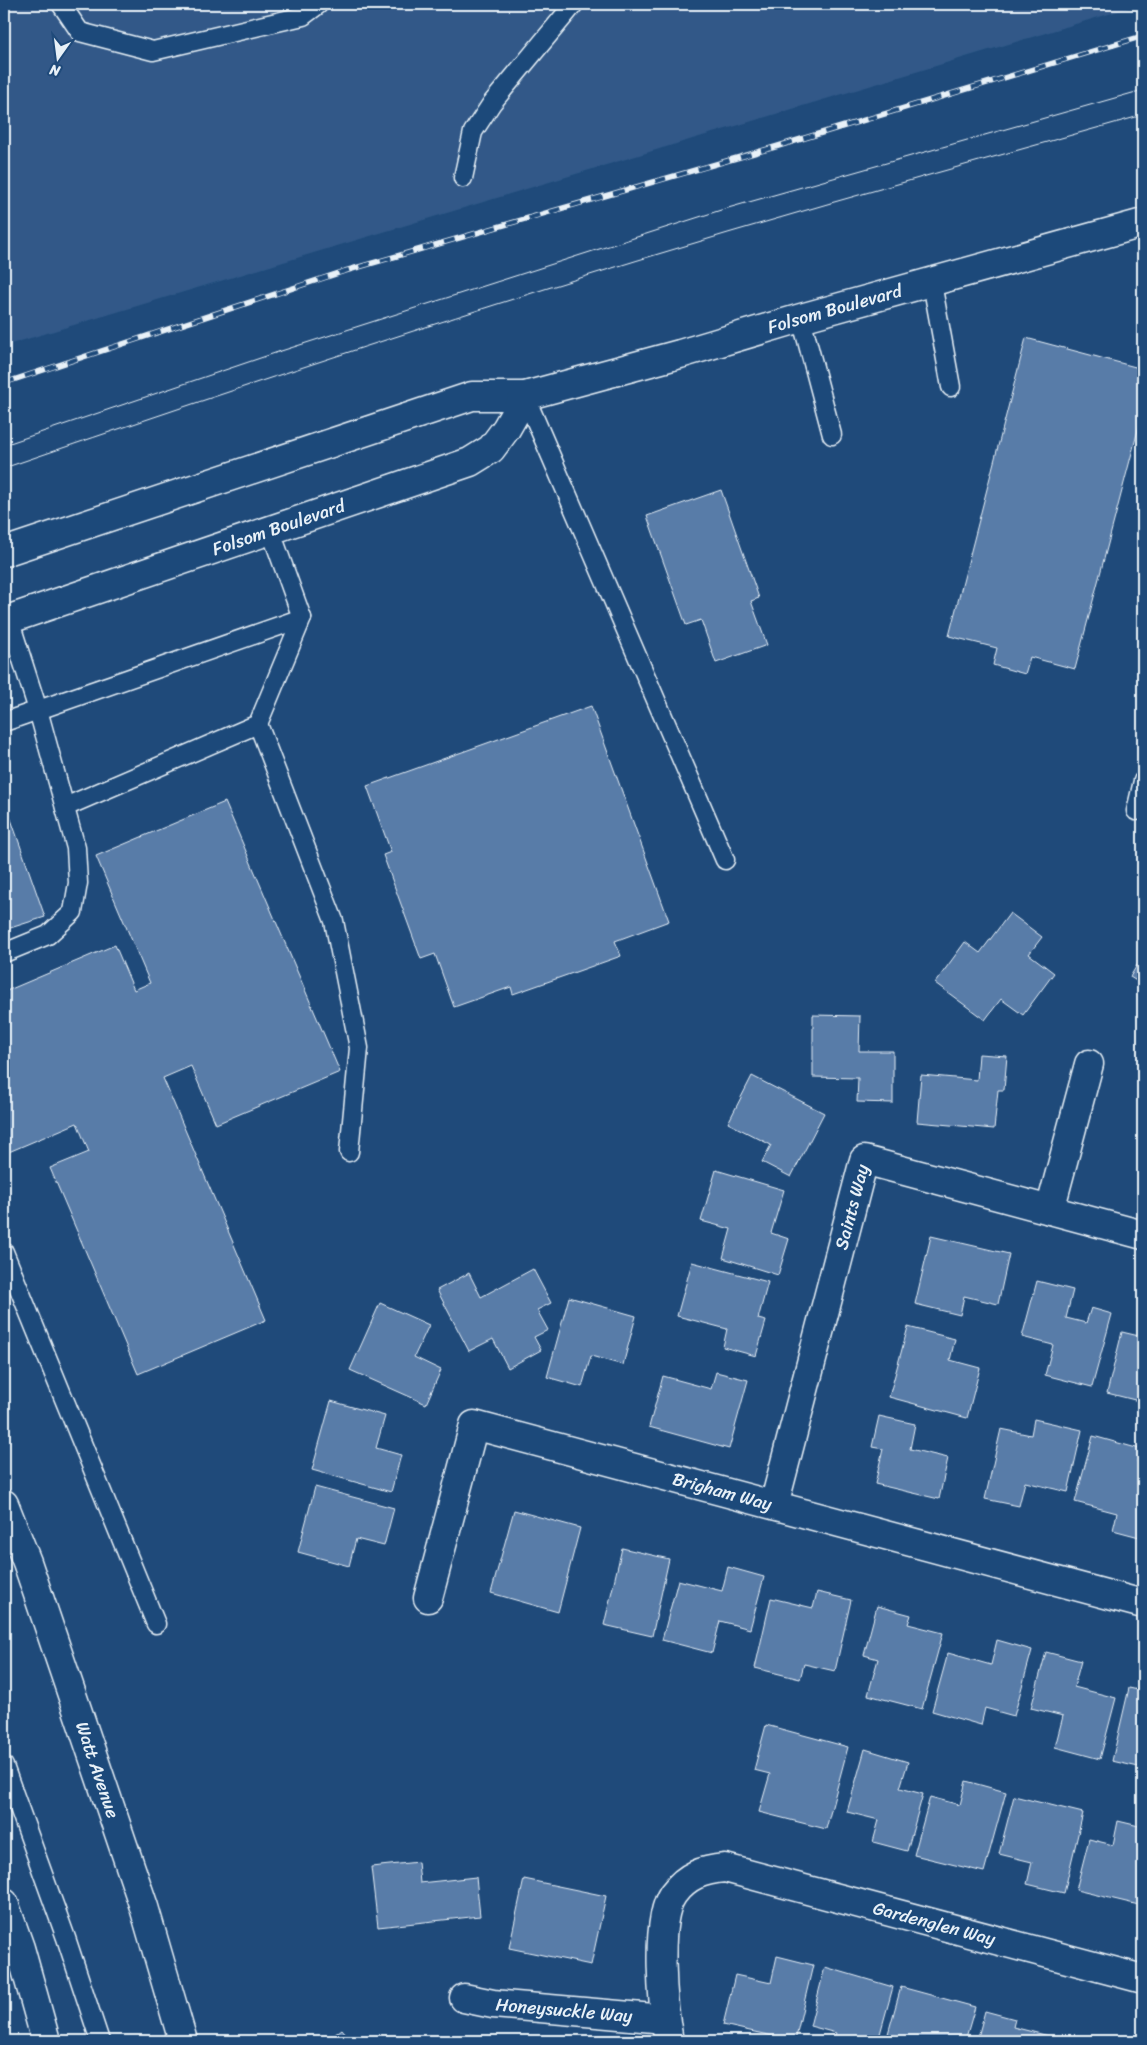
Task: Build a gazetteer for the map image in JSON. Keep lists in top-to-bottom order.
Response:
{
  "streets": {
    "street": [
      "Folsom Boulevard",
      "Saints Way",
      "Brigham Way",
      "Watt Avenue",
      "Gardenglen Way",
      "Honeysuckle Way"
    ]
  },
  "crossings": [
    ["Saints Way", "Brigham Way"],
    ["Gardenglen Way", "Honeysuckle Way"]
  ],
  "north": "bottom"
}
